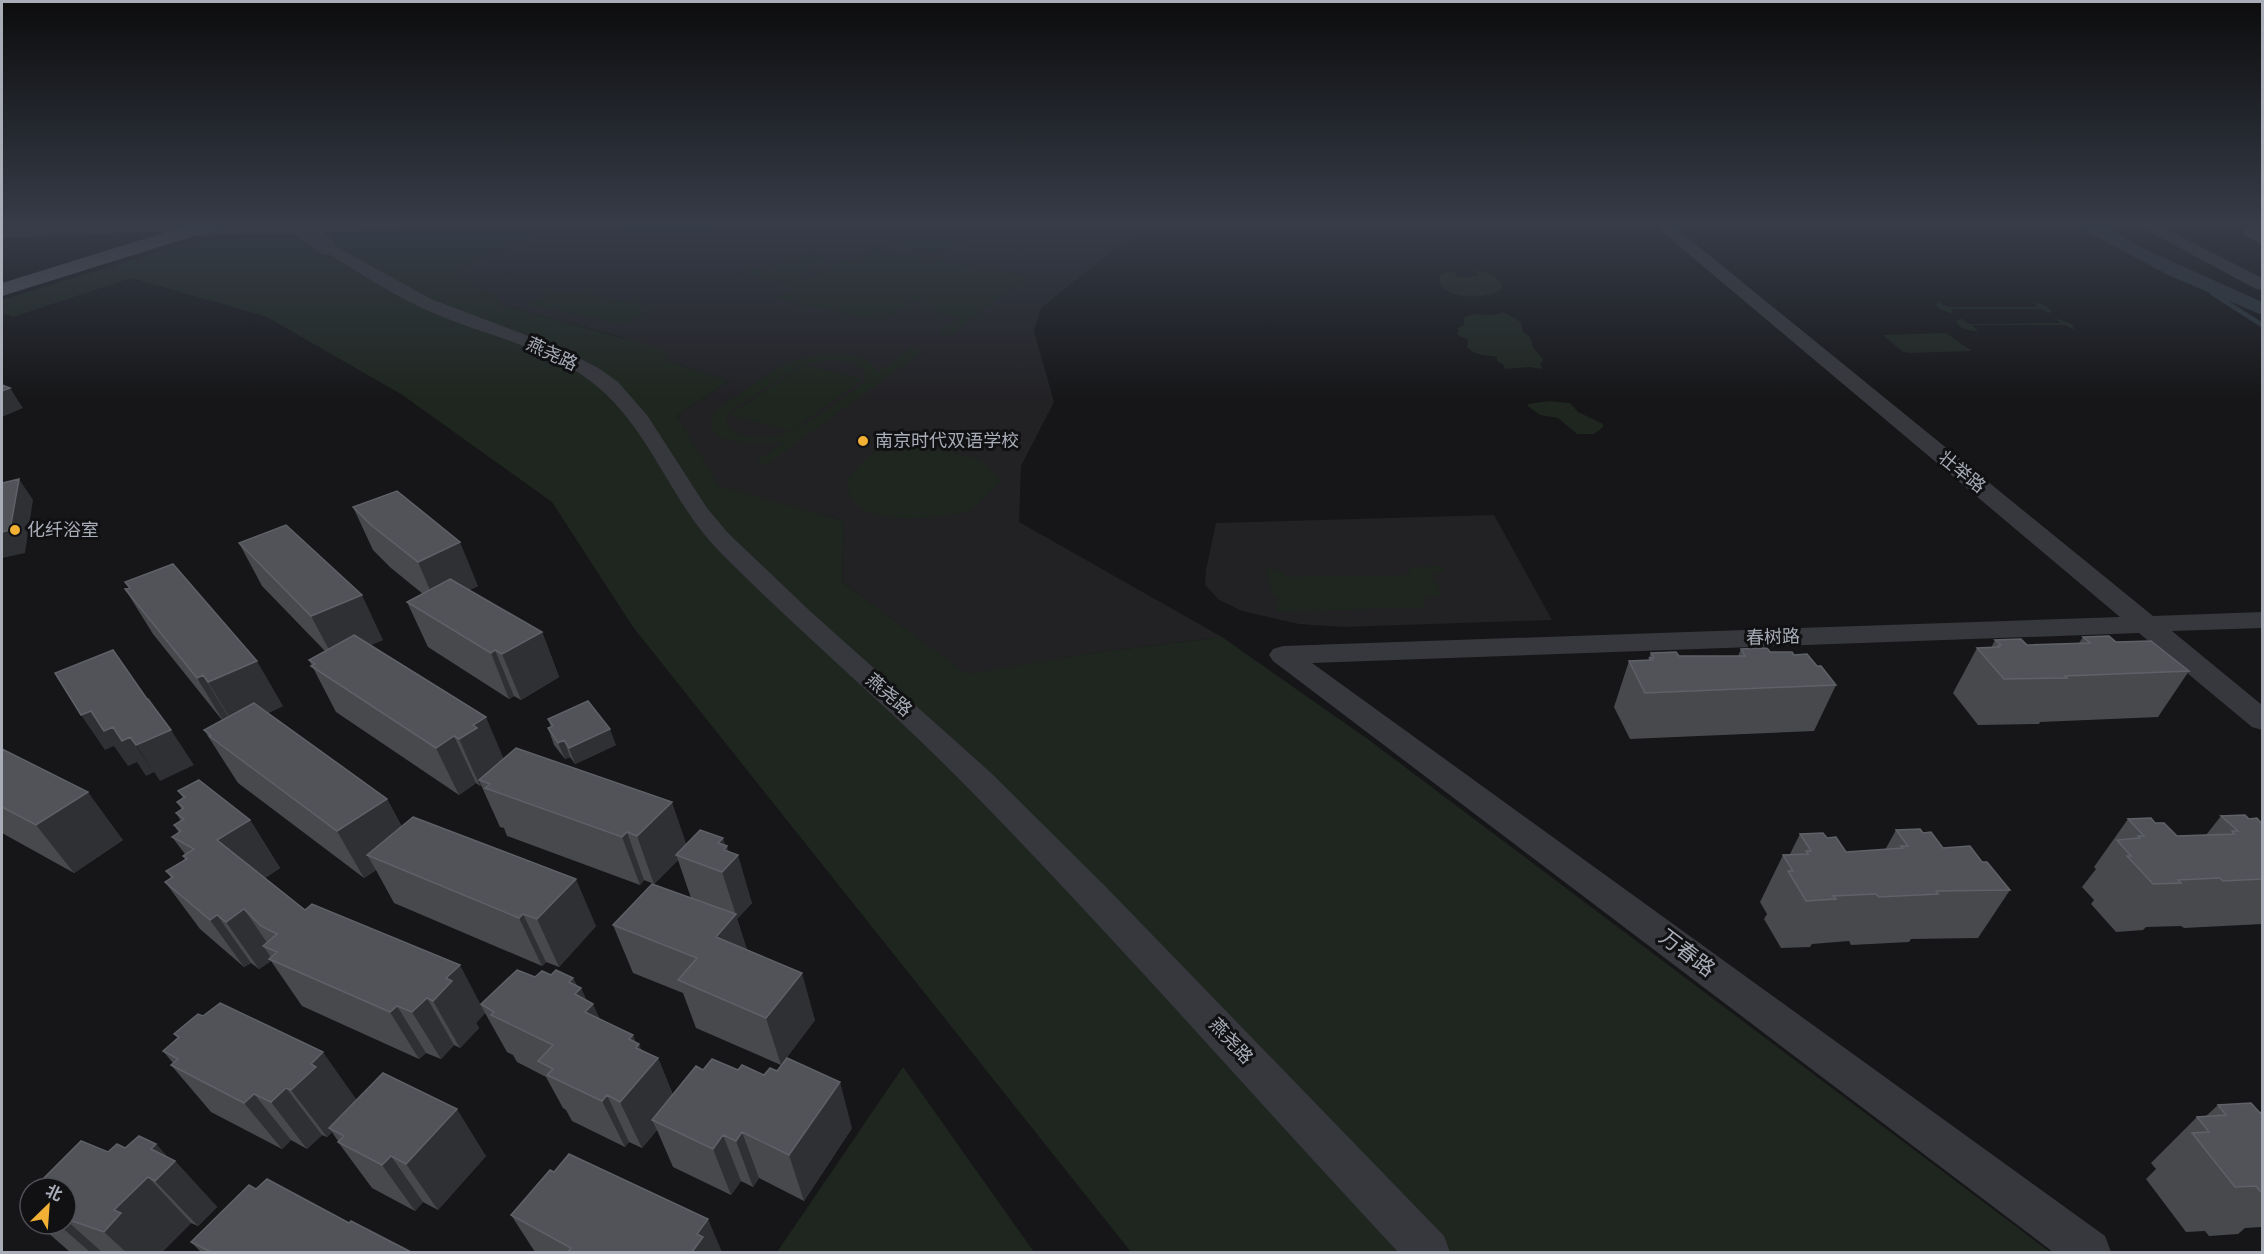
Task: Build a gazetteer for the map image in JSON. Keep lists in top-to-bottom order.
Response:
{
  "streets": {
    "street": [
      "燕尧路",
      "壮举路",
      "春树路",
      "万春路"
    ]
  },
  "crossings": [
    ["壮举路", "春树路"],
    ["春树路", "万春路"]
  ],
  "places": ["南京时代双语学校", "化纤浴室"],
  "north": "top right"
}
